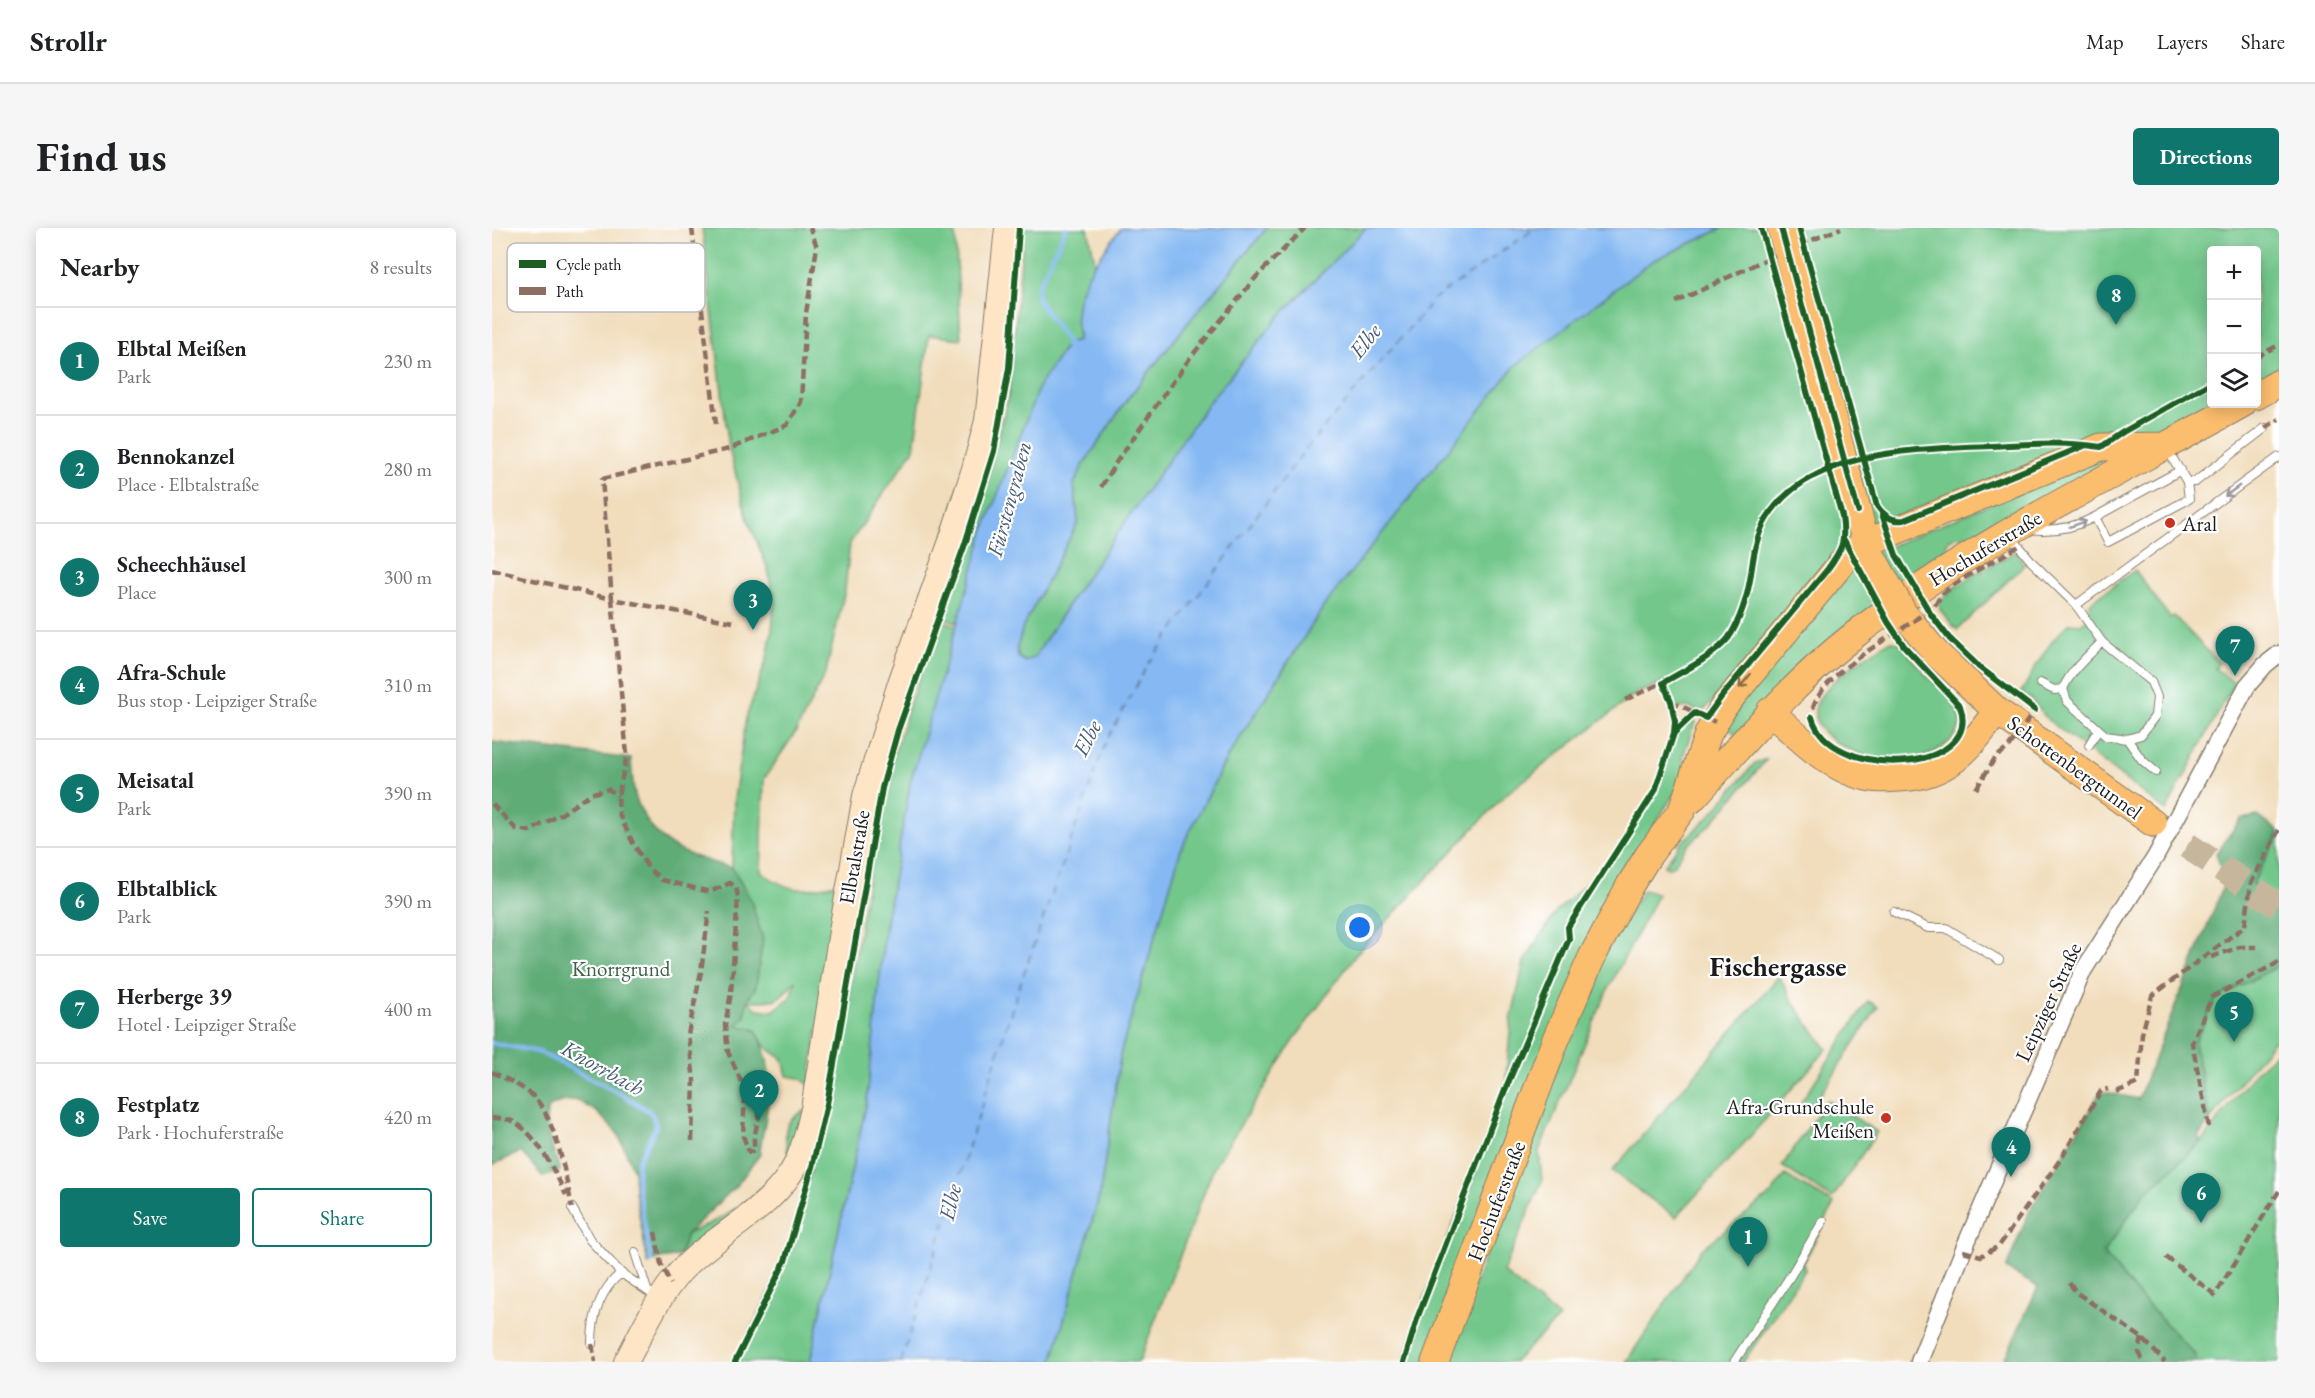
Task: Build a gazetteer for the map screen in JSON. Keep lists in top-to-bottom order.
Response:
{
  "streets": {
    "main road": ["Hochuferstraße", "Schottenbergtunnel"],
    "street": ["Elbtalstraße", "Leipziger Straße"]
  },
  "districts": ["Fischergasse"],
  "water": ["Elbe", "Fürstengraben", "Knorrbach"],
  "parks": ["Knorrgrund"],
  "places": ["Aral", "Afra-Grundschule Meißen"],
  "legend": ["Cycle path", "Path"],
  "page": {
    "header": "Strollr",
    "nav": ["Map", "Layers", "Share"],
    "buttons": [
      "Directions",
      ["Save", "Share"]
    ],
    "title": "Find us",
    "heading": ["Nearby", "8 results"],
    "map_buttons": ["+", "−"],
    "pins": [
      "8",
      "3",
      "7",
      "5",
      "2",
      "4",
      "6",
      "1"
    ],
    "list": [
      {
        "mark": "1",
        "name": "Elbtal Meißen",
        "note": "Park",
        "value": "230 m"
      },
      {
        "mark": "2",
        "name": "Bennokanzel",
        "note": "Place · Elbtalstraße",
        "value": "280 m"
      },
      {
        "mark": "3",
        "name": "Scheechhäusel",
        "note": "Place",
        "value": "300 m"
      },
      {
        "mark": "4",
        "name": "Afra-Schule",
        "note": "Bus stop · Leipziger Straße",
        "value": "310 m"
      },
      {
        "mark": "5",
        "name": "Meisatal",
        "note": "Park",
        "value": "390 m"
      },
      {
        "mark": "6",
        "name": "Elbtalblick",
        "note": "Park",
        "value": "390 m"
      },
      {
        "mark": "7",
        "name": "Herberge 39",
        "note": "Hotel · Leipziger Straße",
        "value": "400 m"
      },
      {
        "mark": "8",
        "name": "Festplatz",
        "note": "Park · Hochuferstraße",
        "value": "420 m"
      }
    ]
  }
}
